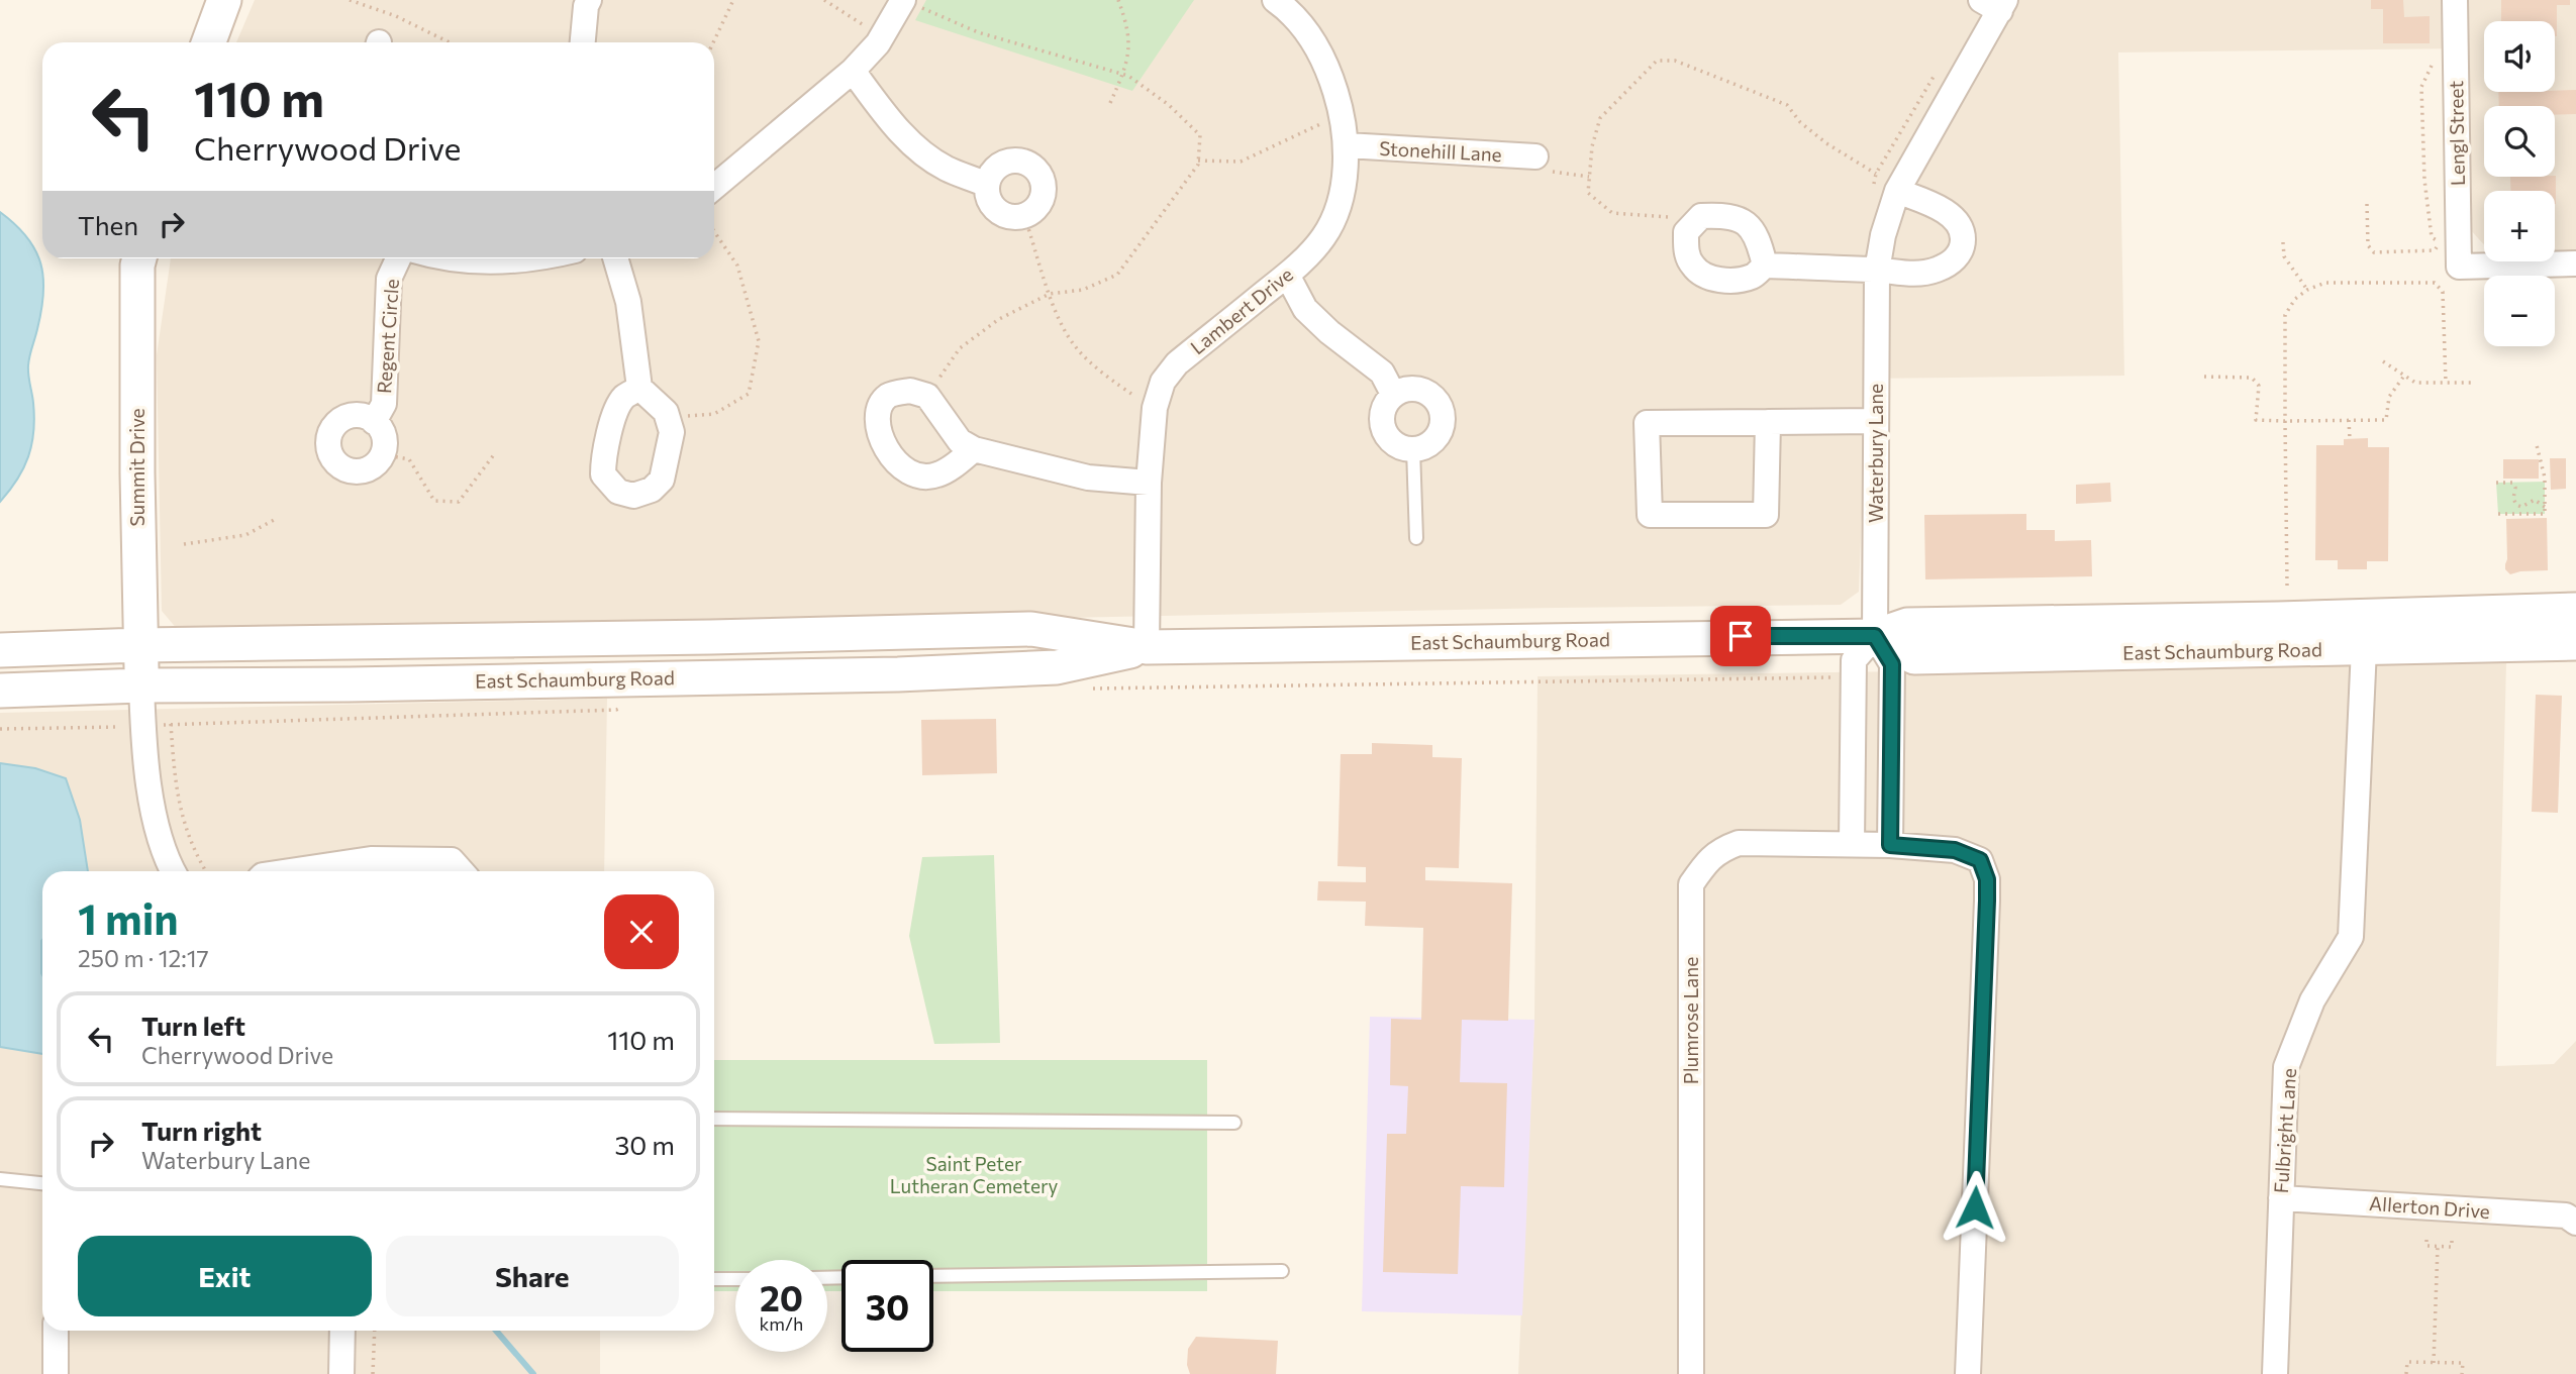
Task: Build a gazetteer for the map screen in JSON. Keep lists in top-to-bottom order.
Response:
{
  "streets": {
    "main road": ["Summit Drive", "East Schaumburg Road"],
    "street": [
      "Lengl Street",
      "Stonehill Lane",
      "Lambert Drive",
      "Regent Circle",
      "Waterbury Lane",
      "Plumrose Lane",
      "Fulbright Lane",
      "Allerton Drive"
    ]
  },
  "crossings": [
    ["Stonehill Lane", "Lambert Drive"],
    ["Lambert Drive", "East Schaumburg Road"],
    ["Waterbury Lane", "East Schaumburg Road"],
    ["Waterbury Lane", "Plumrose Lane"],
    ["Summit Drive", "East Schaumburg Road"],
    ["East Schaumburg Road", "Fulbright Lane"],
    ["Fulbright Lane", "Allerton Drive"]
  ],
  "parks": ["Saint Peter Lutheran Cemetery"],
  "page": {
    "map_buttons": ["+", "−"],
    "turn": ["110 m", "Cherrywood Drive"],
    "then": "Then",
    "heading": ["1 min", "250 m · 12:17"],
    "list": [
      {
        "name": "Turn left",
        "note": "Cherrywood Drive",
        "value": "110 m"
      },
      {
        "name": "Turn right",
        "note": "Waterbury Lane",
        "value": "30 m"
      }
    ],
    "buttons": ["Exit", "Share"],
    "speed": "20 km/h",
    "limit": "30"
  }
}
